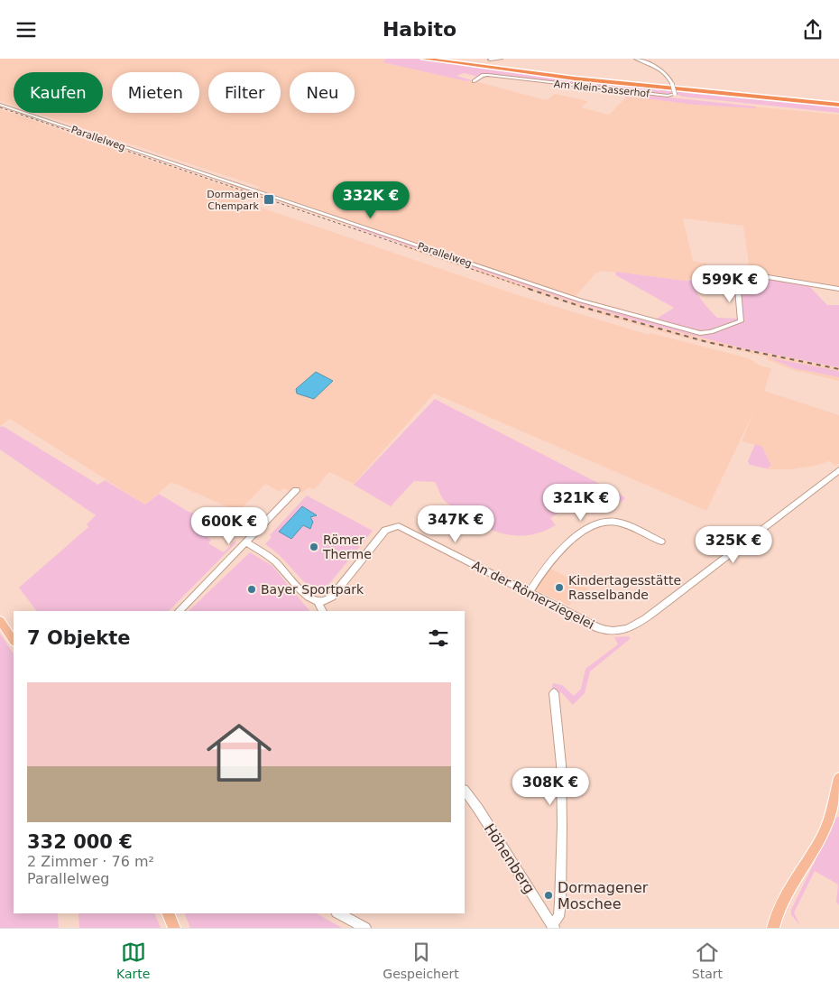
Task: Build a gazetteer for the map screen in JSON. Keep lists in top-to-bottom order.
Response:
{
  "streets": {
    "street": [
      "Am Klein-Sasserhof",
      "Parallelweg",
      "An der Römerziegelei",
      "Höhenberg"
    ]
  },
  "places": {
    "transit": ["Dormagen Chempark"],
    "other": [
      "Römer Therme",
      "Kindertagesstätte Rasselbande",
      "Bayer Sportpark",
      "Dormagener Moschee"
    ]
  },
  "page": {
    "header": "Habito",
    "chip": [
      "Kaufen",
      "Mieten",
      "Filter",
      "Neu"
    ],
    "price": [
      "332K €",
      "599K €",
      "321K €",
      "347K €",
      "600K €",
      "325K €",
      "308K €"
    ],
    "heading": "7 Objekte",
    "list": [
      {
        "name": "332 000 €",
        "note": "2 Zimmer · 76 m² · Parallelweg"
      }
    ],
    "tabs": ["Karte", "Gespeichert", "Start"]
  }
}
